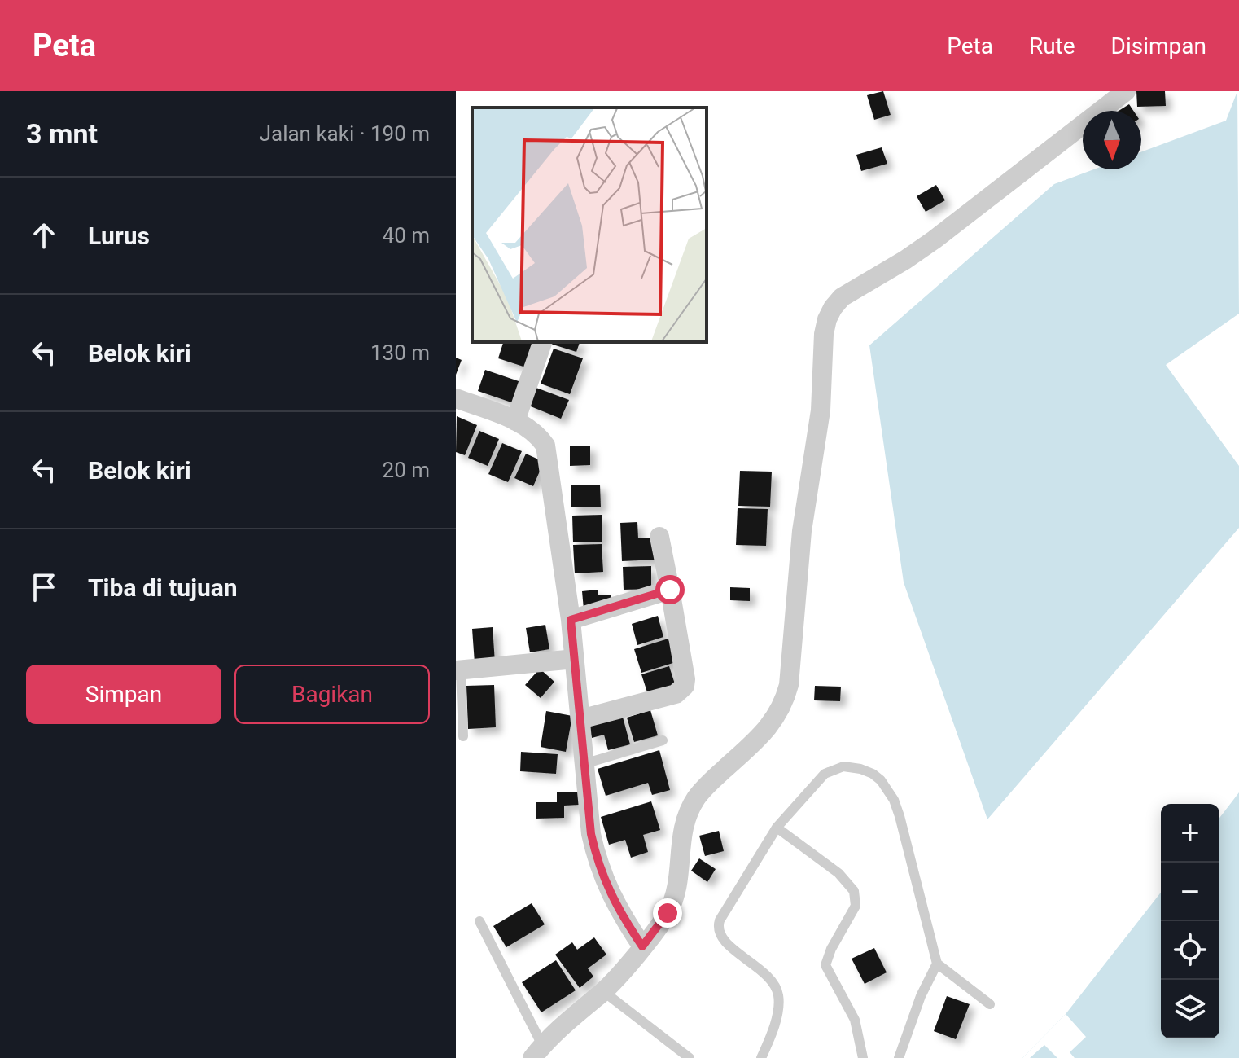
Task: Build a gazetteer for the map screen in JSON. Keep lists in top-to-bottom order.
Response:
{
  "north": "bottom",
  "page": {
    "header": "Peta",
    "nav": ["Peta", "Rute", "Disimpan"],
    "heading": ["3 mnt", "Jalan kaki · 190 m"],
    "list": [
      ["Lurus", "40 m"],
      ["Belok kiri", "130 m"],
      ["Belok kiri", "20 m"],
      "Tiba di tujuan"
    ],
    "buttons": ["Simpan", "Bagikan"],
    "map_buttons": ["+", "−"]
  }
}
